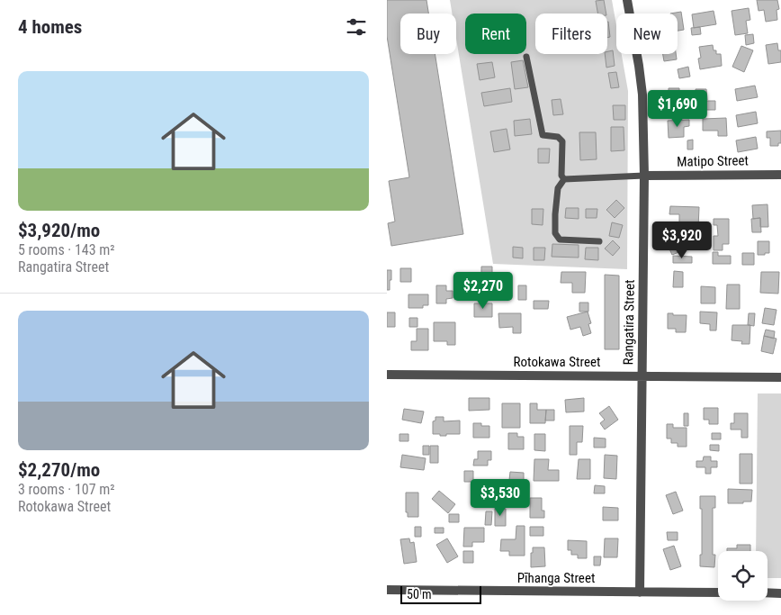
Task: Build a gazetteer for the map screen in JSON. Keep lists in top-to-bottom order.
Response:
{
  "streets": {
    "street": [
      "Matipo Street",
      "Rangatira Street",
      "Rotokawa Street",
      "Pīhanga Street"
    ]
  },
  "crossings": [
    ["Matipo Street", "Rangatira Street"],
    ["Rangatira Street", "Rotokawa Street"],
    ["Rangatira Street", "Pīhanga Street"]
  ],
  "scale_bar": "50 m",
  "page": {
    "heading": "4 homes",
    "chip": [
      "Buy",
      "Rent",
      "Filters",
      "New"
    ],
    "list": [
      {
        "name": "$3,920/mo",
        "note": "5 rooms · 143 m² · Rangatira Street"
      },
      {
        "name": "$2,270/mo",
        "note": "3 rooms · 107 m² · Rotokawa Street"
      }
    ],
    "price": [
      "$1,690",
      "$3,920",
      "$2,270",
      "$3,530"
    ],
    "scale": "50 m"
  }
}
